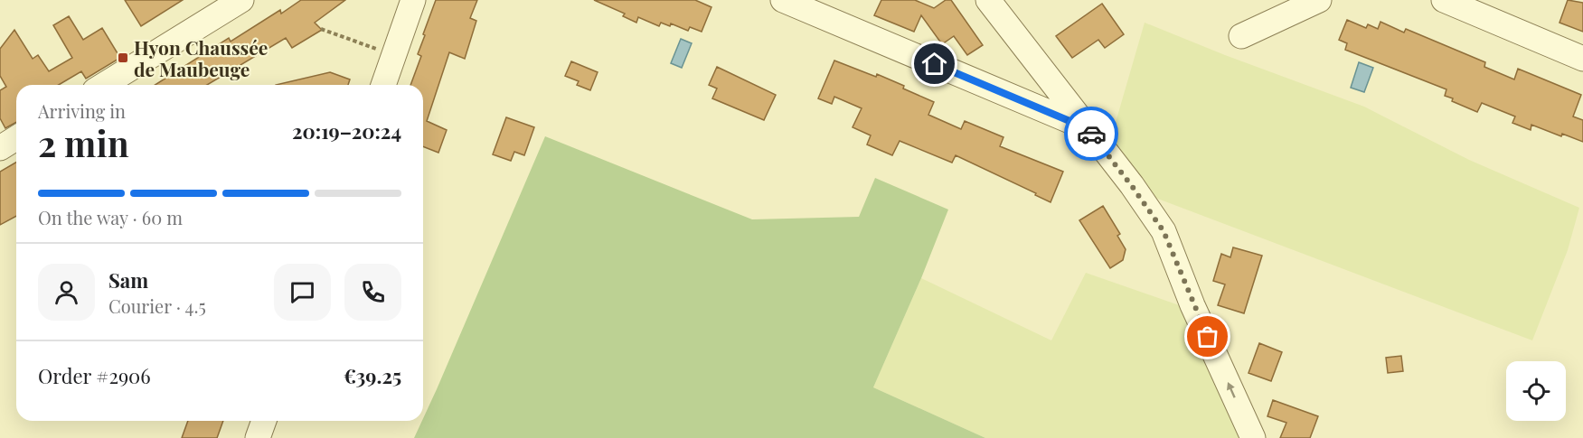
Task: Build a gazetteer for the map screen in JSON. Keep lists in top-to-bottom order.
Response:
{
  "places": {
    "transit": ["Hyon Chaussée de Maubeuge"]
  },
  "page": {
    "heading": ["2 min", "Arriving in", "20:19–20:24"],
    "panel": [
      "Sam",
      "Courier · 4.5",
      "Order #2906",
      "€39.25"
    ],
    "bar": "On the way · 60 m"
  }
}
